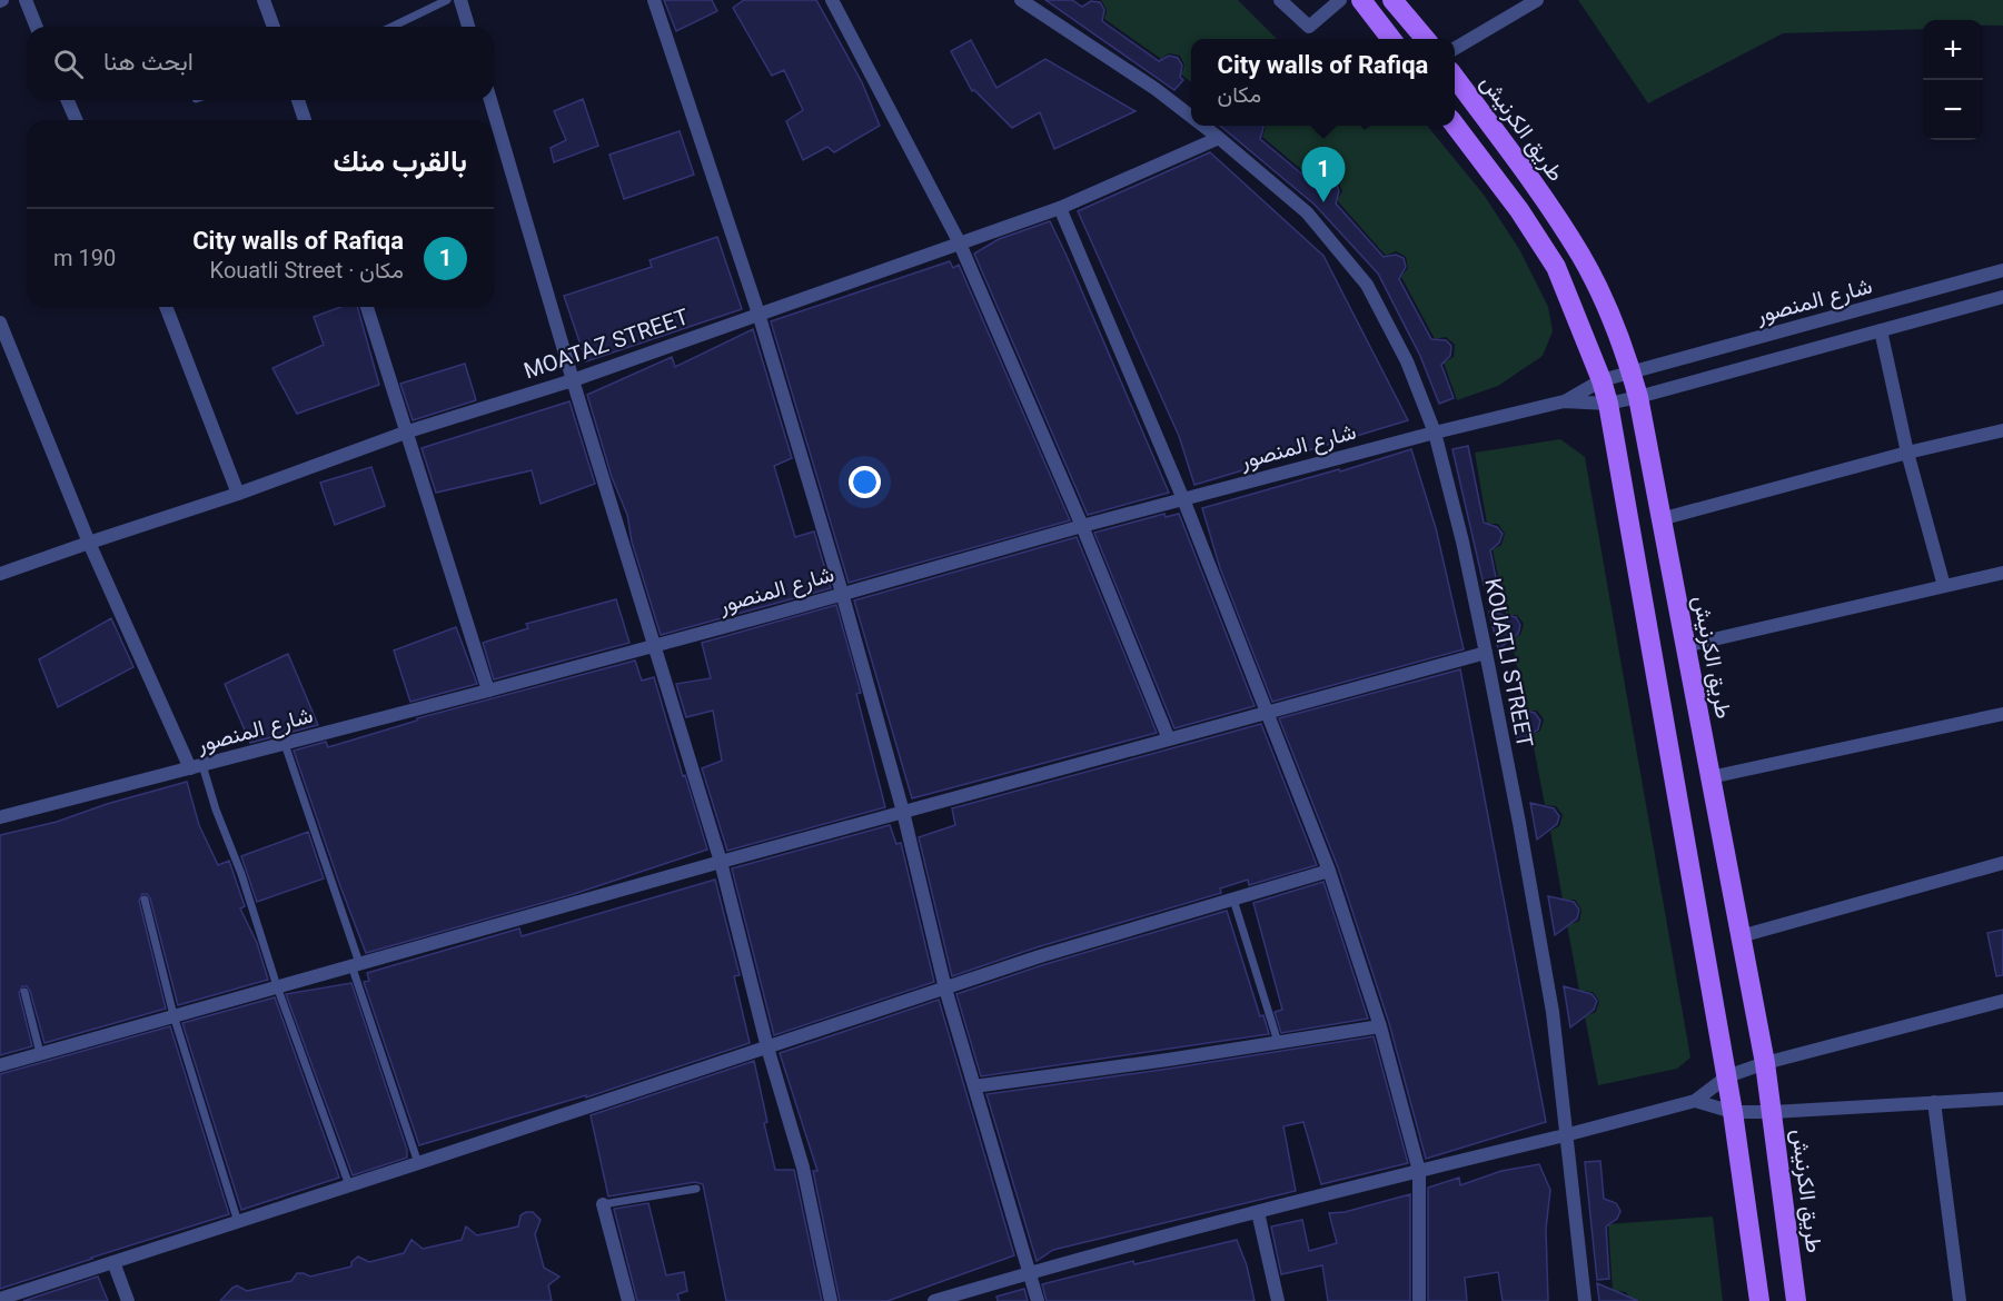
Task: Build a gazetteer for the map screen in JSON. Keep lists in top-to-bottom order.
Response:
{
  "streets": {
    "main road": ["طريق الكرنيش"],
    "street": ["شارع المنصور", "MOATAZ STREET", "KOUATLI STREET"]
  },
  "crossings": [
    ["طريق الكرنيش", "شارع المنصور"],
    ["شارع المنصور", "KOUATLI STREET"],
    ["MOATAZ STREET", "KOUATLI STREET"]
  ],
  "page": {
    "map_buttons": ["+", "−"],
    "search": "ابحث هنا",
    "popup": ["City walls of Rafiqa", "مكان"],
    "heading": "بالقرب منك",
    "pins": "1",
    "list": [
      {
        "mark": "1",
        "name": "City walls of Rafiqa",
        "note": "مكان · Kouatli Street",
        "value": "190 m"
      }
    ]
  }
}
